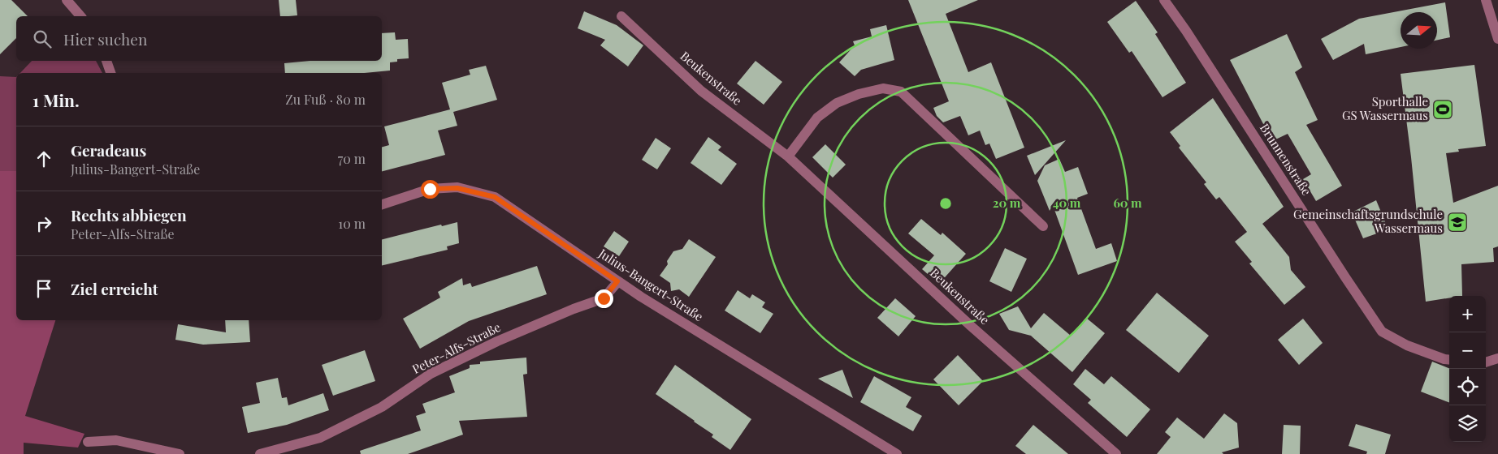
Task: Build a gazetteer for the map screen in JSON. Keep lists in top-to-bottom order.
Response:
{
  "streets": {
    "street": [
      "Beukenstraße",
      "Brunnenstraße",
      "Julius-Bangert-Straße",
      "Peter-Alfs-Straße"
    ]
  },
  "crossings": [
    ["Julius-Bangert-Straße", "Peter-Alfs-Straße"]
  ],
  "places": {
    "sports": ["Sporthalle GS Wassermaus"],
    "school or university": ["Gemeinschaftsgrundschule Wassermaus"]
  },
  "north": "right",
  "page": {
    "search": "Hier suchen",
    "heading": ["1 Min.", "Zu Fuß · 80 m"],
    "list": [
      ["Geradeaus", "Julius-Bangert-Straße", "70 m"],
      ["Rechts abbiegen", "Peter-Alfs-Straße", "10 m"],
      "Ziel erreicht"
    ],
    "map_buttons": ["+", "−"]
  },
  "rings": ["20 m", "40 m", "60 m"]
}
